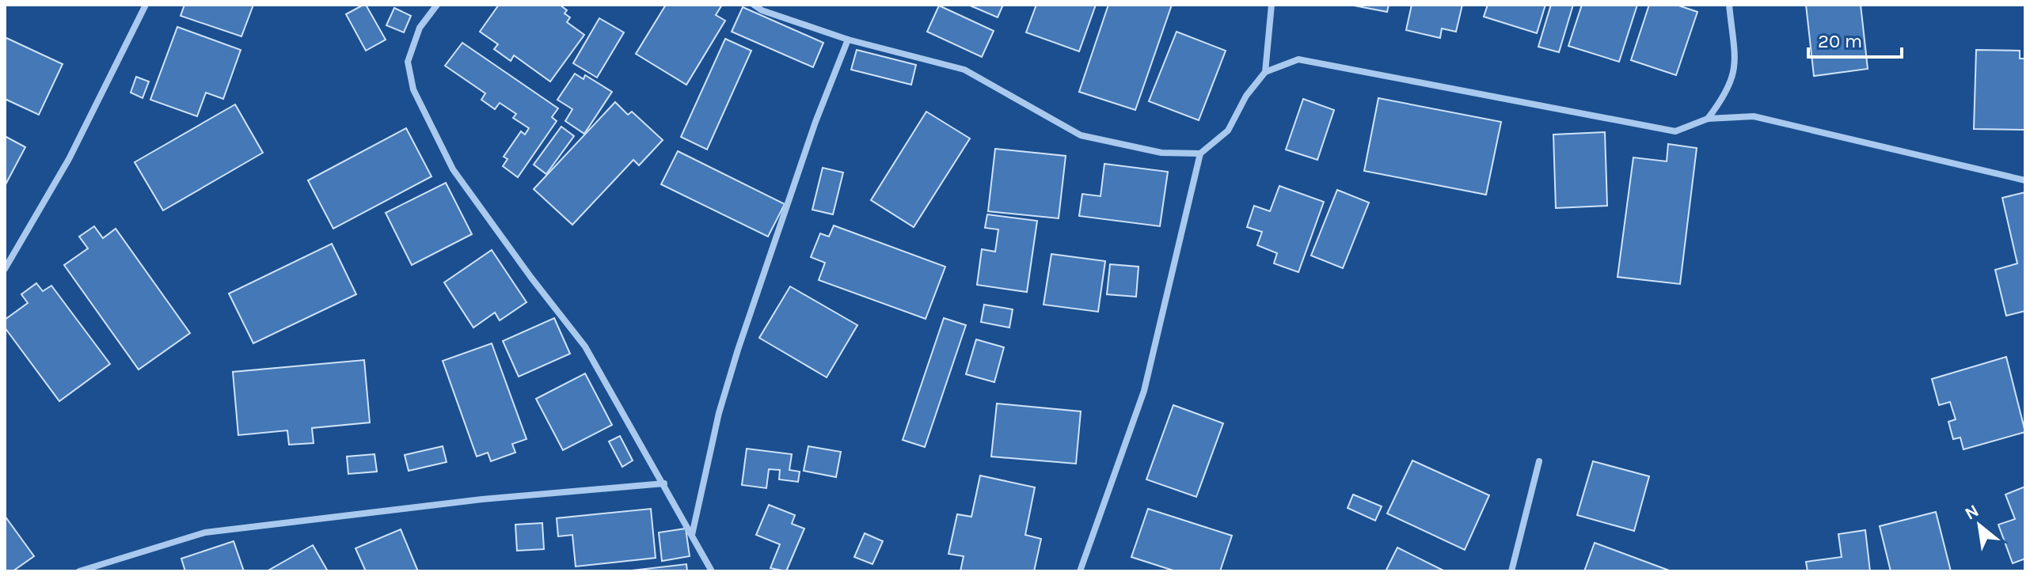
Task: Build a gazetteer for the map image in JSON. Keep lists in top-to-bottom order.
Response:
{
  "scale_bar": "20 m",
  "north": "top left"
}
